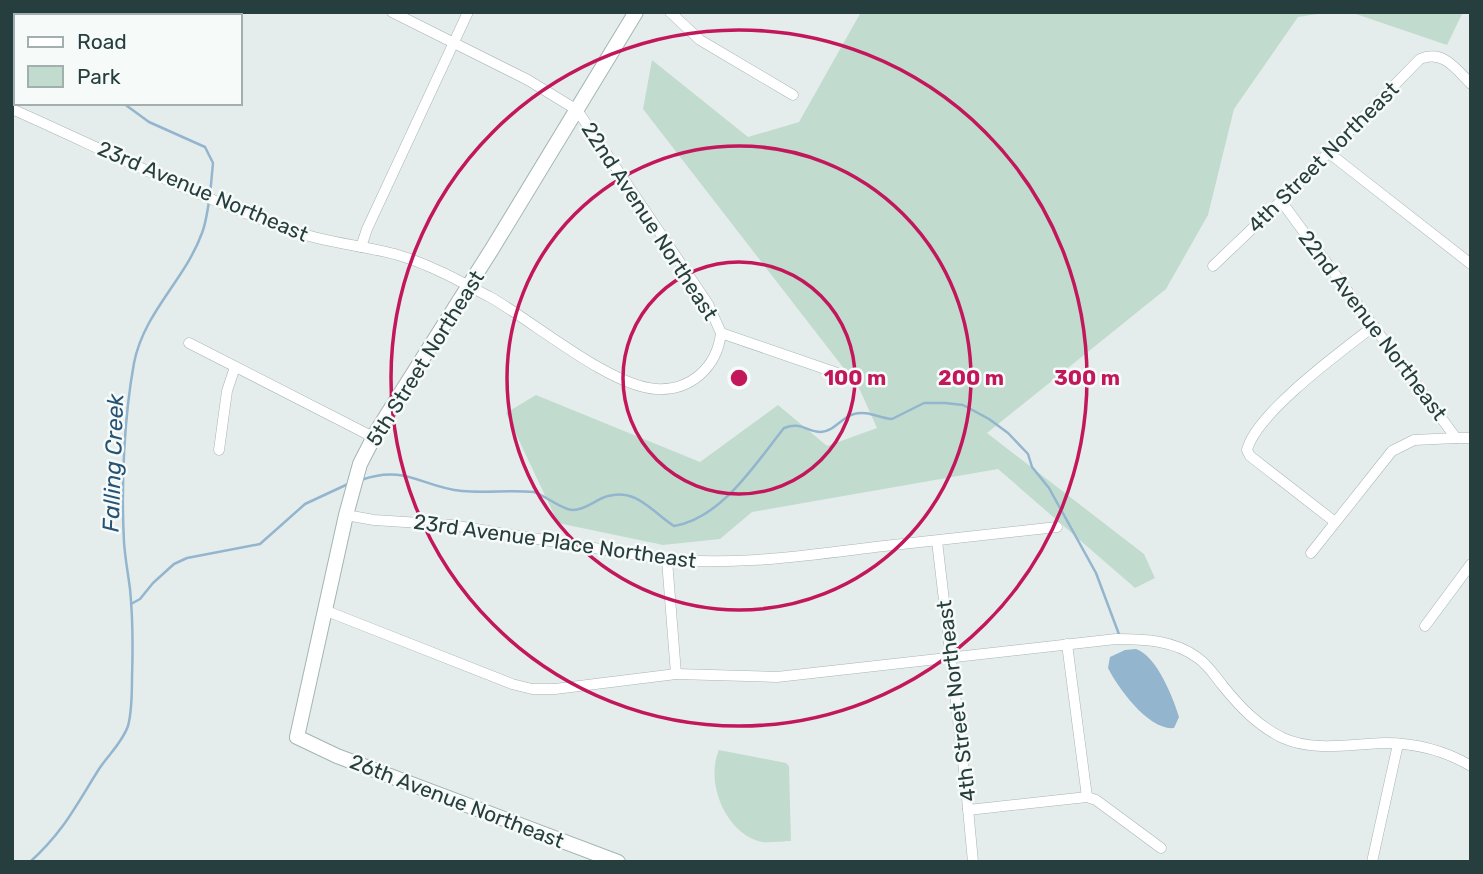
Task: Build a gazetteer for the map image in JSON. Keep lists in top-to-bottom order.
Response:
{
  "streets": {
    "street": [
      "4th Street Northeast",
      "23rd Avenue Northeast",
      "22nd Avenue Northeast",
      "5th Street Northeast",
      "23rd Avenue Place Northeast",
      "26th Avenue Northeast"
    ]
  },
  "crossings": [
    ["4th Street Northeast", "22nd Avenue Northeast"],
    ["4th Street Northeast", "23rd Avenue Place Northeast"],
    ["23rd Avenue Northeast", "22nd Avenue Northeast"],
    ["23rd Avenue Northeast", "5th Street Northeast"],
    ["22nd Avenue Northeast", "5th Street Northeast"],
    ["5th Street Northeast", "23rd Avenue Place Northeast"],
    ["5th Street Northeast", "26th Avenue Northeast"]
  ],
  "water": ["Falling Creek"],
  "legend": ["Road", "Park"],
  "rings": ["100 m", "200 m", "300 m"]
}
